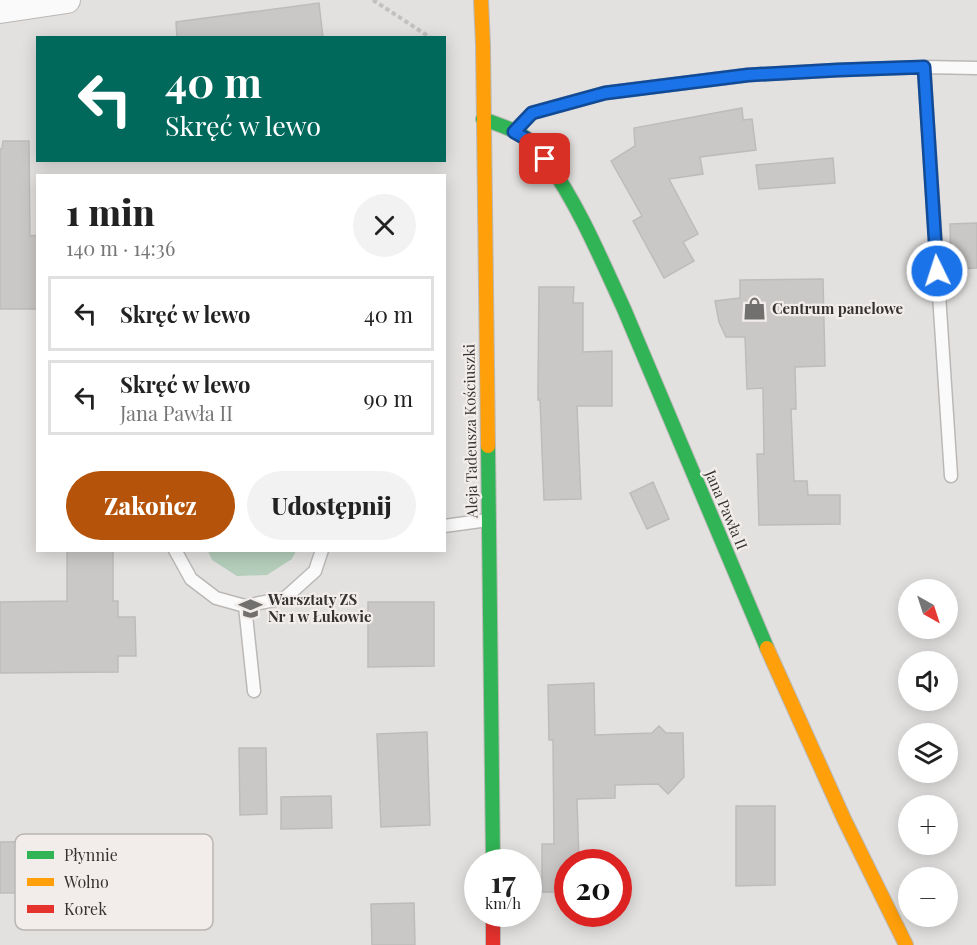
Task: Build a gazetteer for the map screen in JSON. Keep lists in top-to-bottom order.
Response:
{
  "streets": {
    "street": ["Aleja Tadeusza Kościuszki", "Jana Pawła II"]
  },
  "crossings": [
    ["Aleja Tadeusza Kościuszki", "Jana Pawła II"]
  ],
  "places": {
    "shop": ["Centrum panelowe"],
    "school or university": ["Warsztaty ZS Nr 1 w Łukowie"]
  },
  "legend": ["Płynnie", "Wolno", "Korek"],
  "north": "bottom right",
  "page": {
    "turn": ["40 m", "Skręć w lewo"],
    "heading": ["1 min", "140 m · 14:36"],
    "list": [
      {
        "name": "Skręć w lewo",
        "value": "40 m"
      },
      {
        "name": "Skręć w lewo",
        "note": "Jana Pawła II",
        "value": "90 m"
      }
    ],
    "buttons": ["Zakończ", "Udostępnij"],
    "map_buttons": ["+", "−"],
    "speed": "17 km/h",
    "limit": "20"
  }
}
